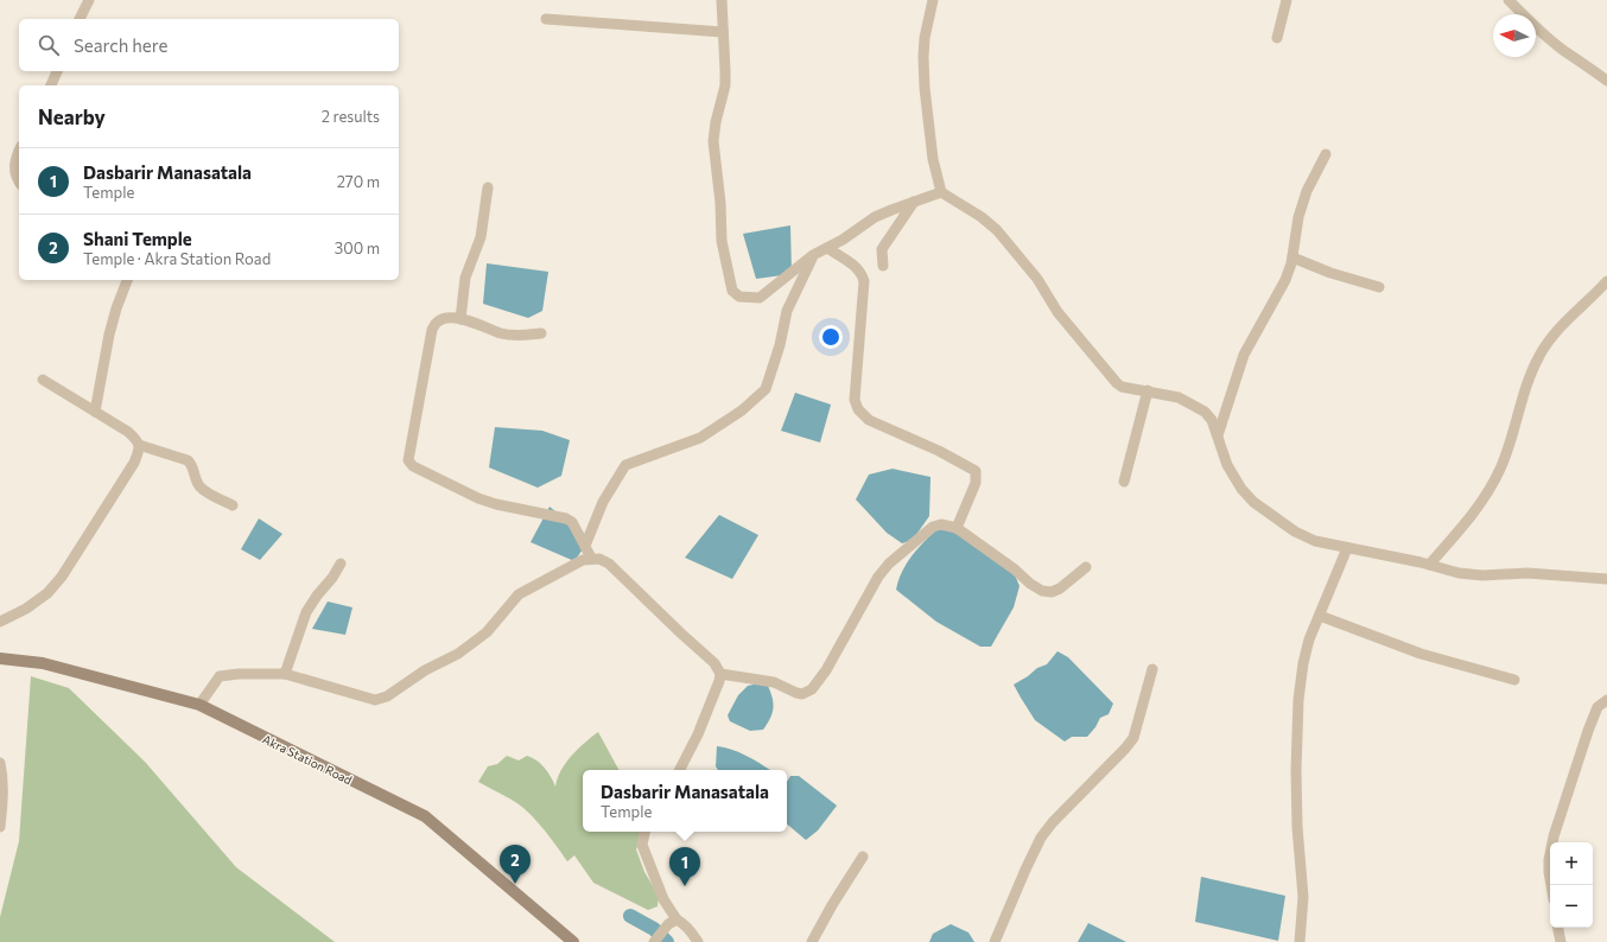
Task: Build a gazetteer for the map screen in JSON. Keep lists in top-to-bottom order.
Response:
{
  "streets": {
    "main road": ["Akra Station Road"]
  },
  "north": "left",
  "page": {
    "search": "Search here",
    "heading": ["Nearby", "2 results"],
    "list": [
      {
        "mark": "1",
        "name": "Dasbarir Manasatala",
        "note": "Temple",
        "value": "270 m"
      },
      {
        "mark": "2",
        "name": "Shani Temple",
        "note": "Temple · Akra Station Road",
        "value": "300 m"
      }
    ],
    "popup": ["Dasbarir Manasatala", "Temple"],
    "map_buttons": ["+", "−"],
    "pins": ["2", "1"]
  }
}
